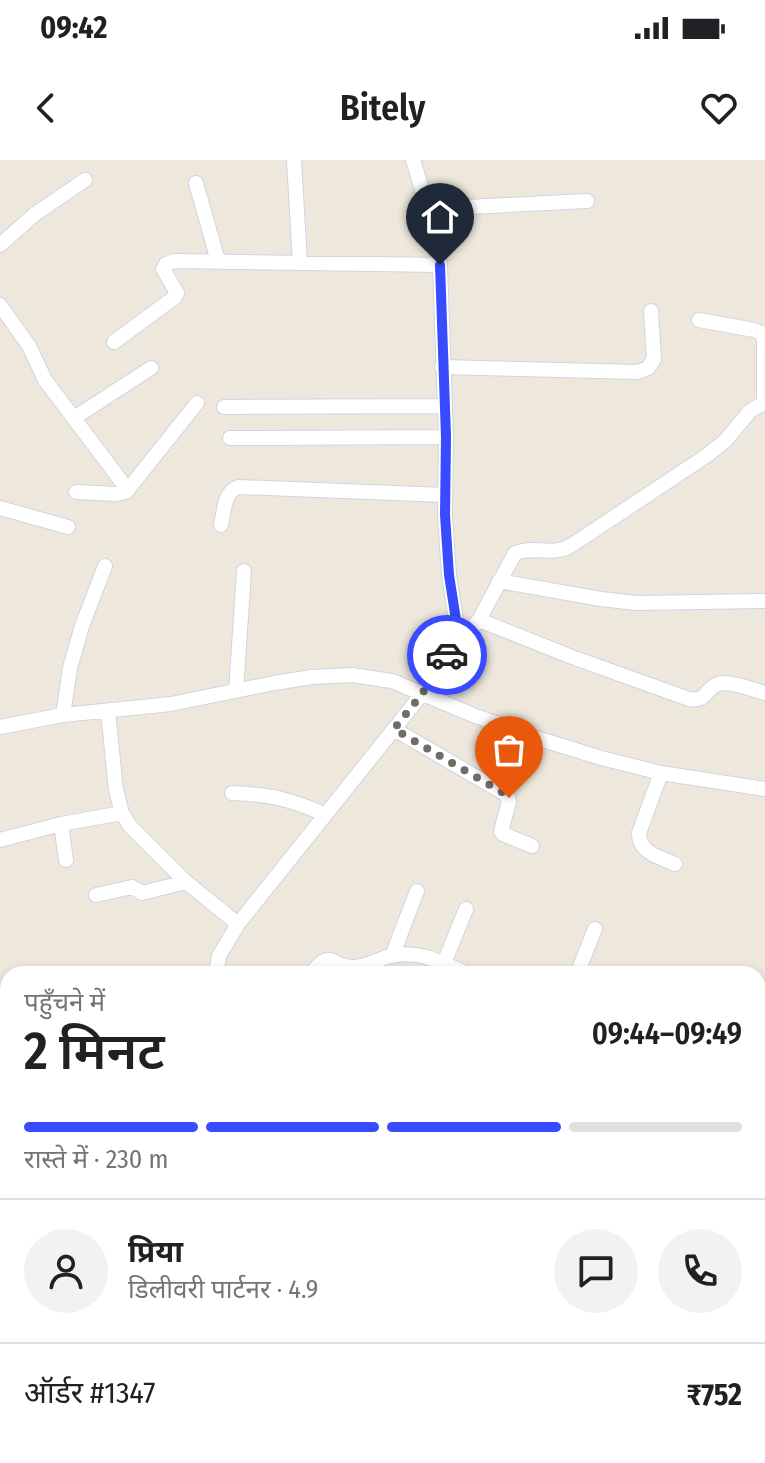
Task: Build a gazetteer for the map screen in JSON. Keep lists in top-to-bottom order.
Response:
{
  "page": {
    "status": "09:42",
    "header": "Bitely",
    "heading": ["2 मिनट", "पहुँचने में", "09:44–09:49"],
    "panel": [
      "प्रिया",
      "डिलीवरी पार्टनर · 4.9",
      "ऑर्डर #1347",
      "₹752"
    ],
    "bar": "रास्ते में · 230 m"
  }
}
